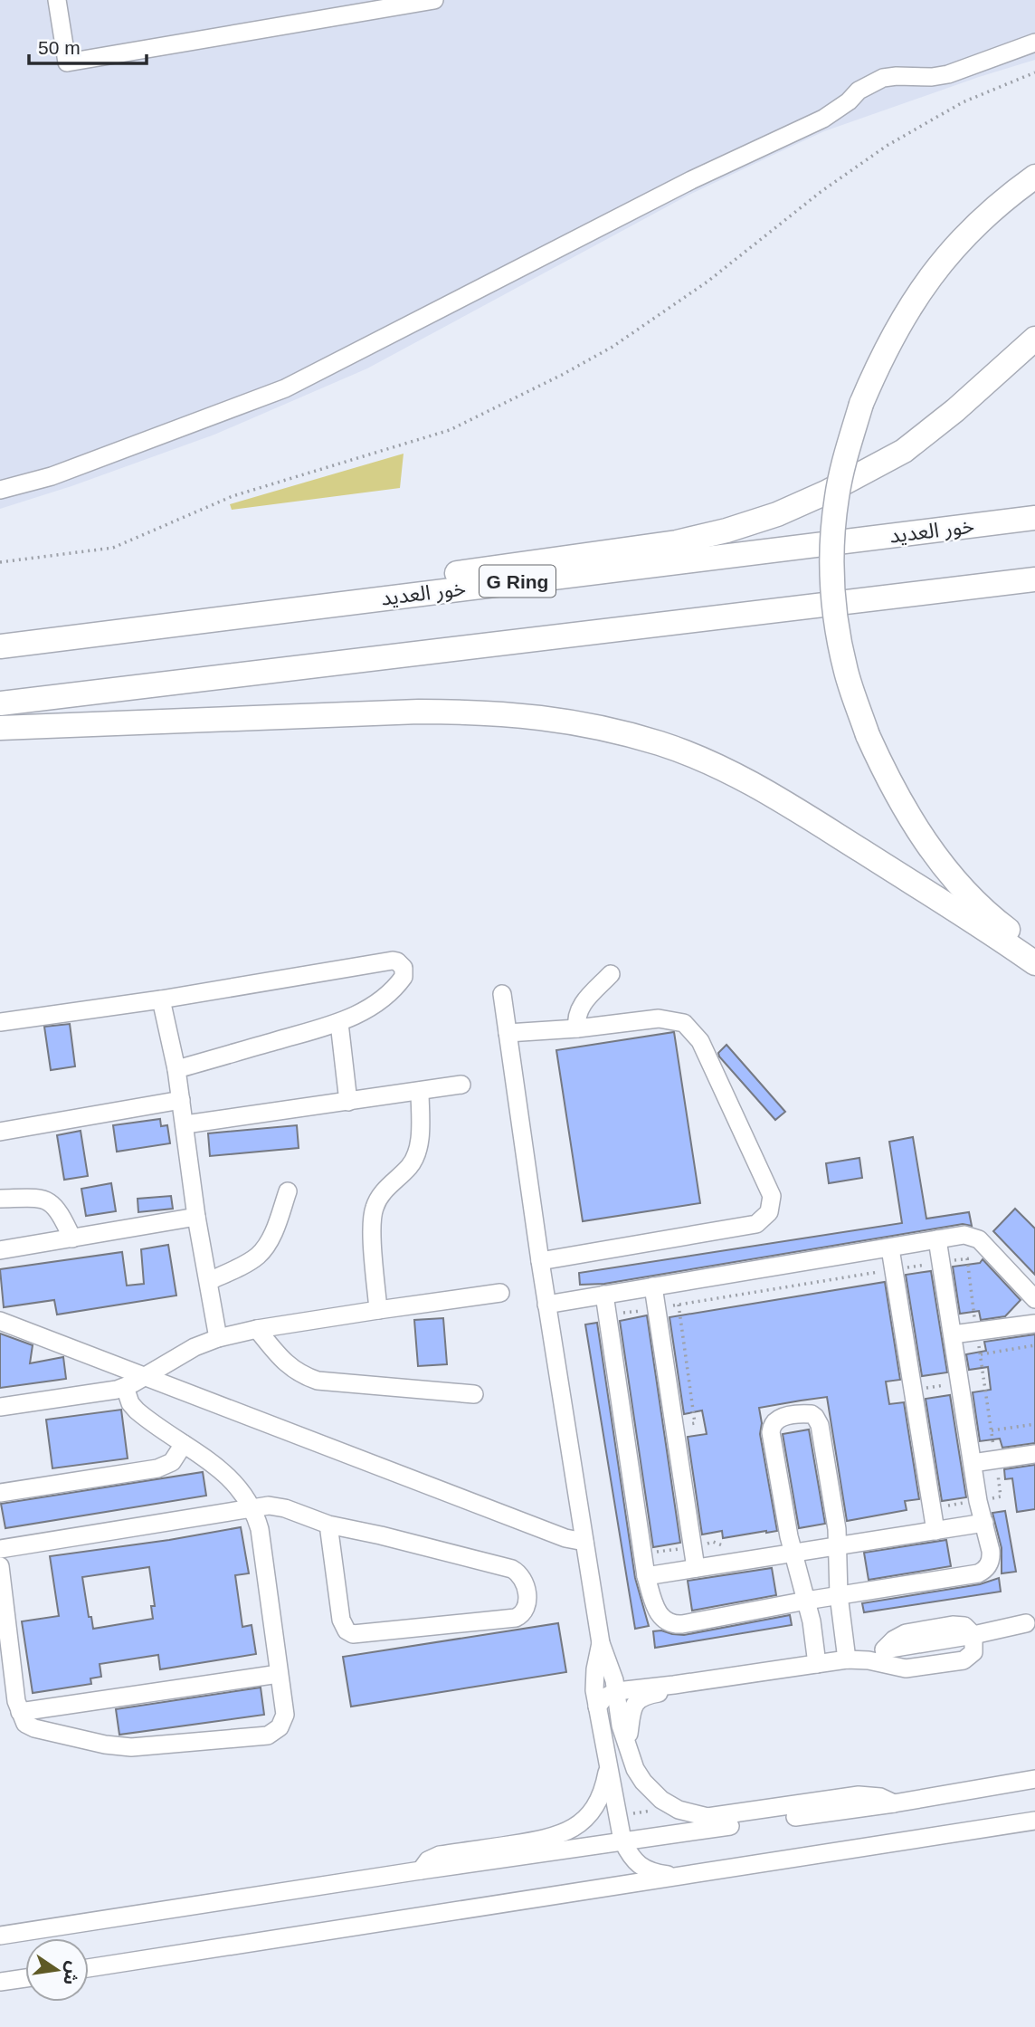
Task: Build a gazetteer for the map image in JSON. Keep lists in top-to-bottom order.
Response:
{
  "streets": {
    "highway": ["خور العديد", "G Ring"]
  },
  "scale_bar": "50 m",
  "north": "right"
}
